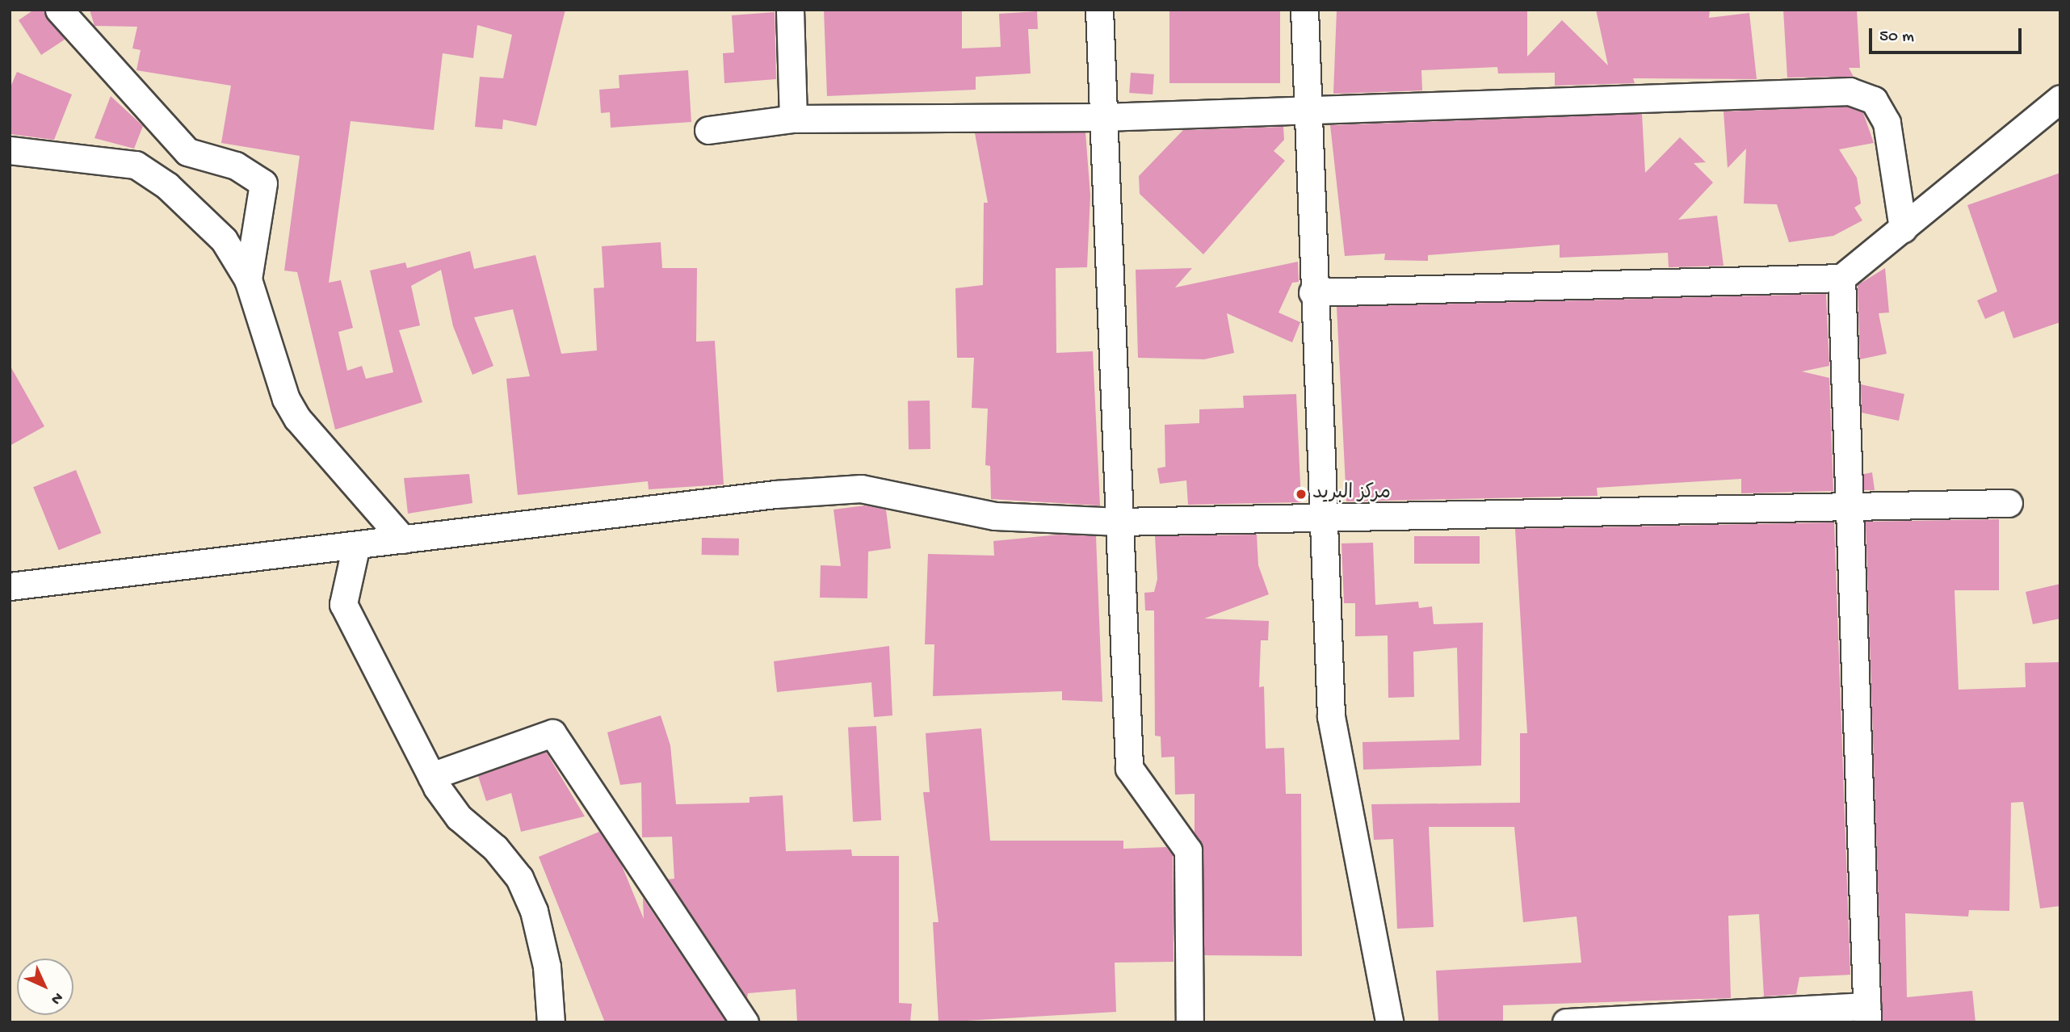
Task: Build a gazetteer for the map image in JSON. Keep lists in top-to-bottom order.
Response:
{
  "places": ["مركز البريد"],
  "scale_bar": "50 m",
  "north": "bottom right"
}
